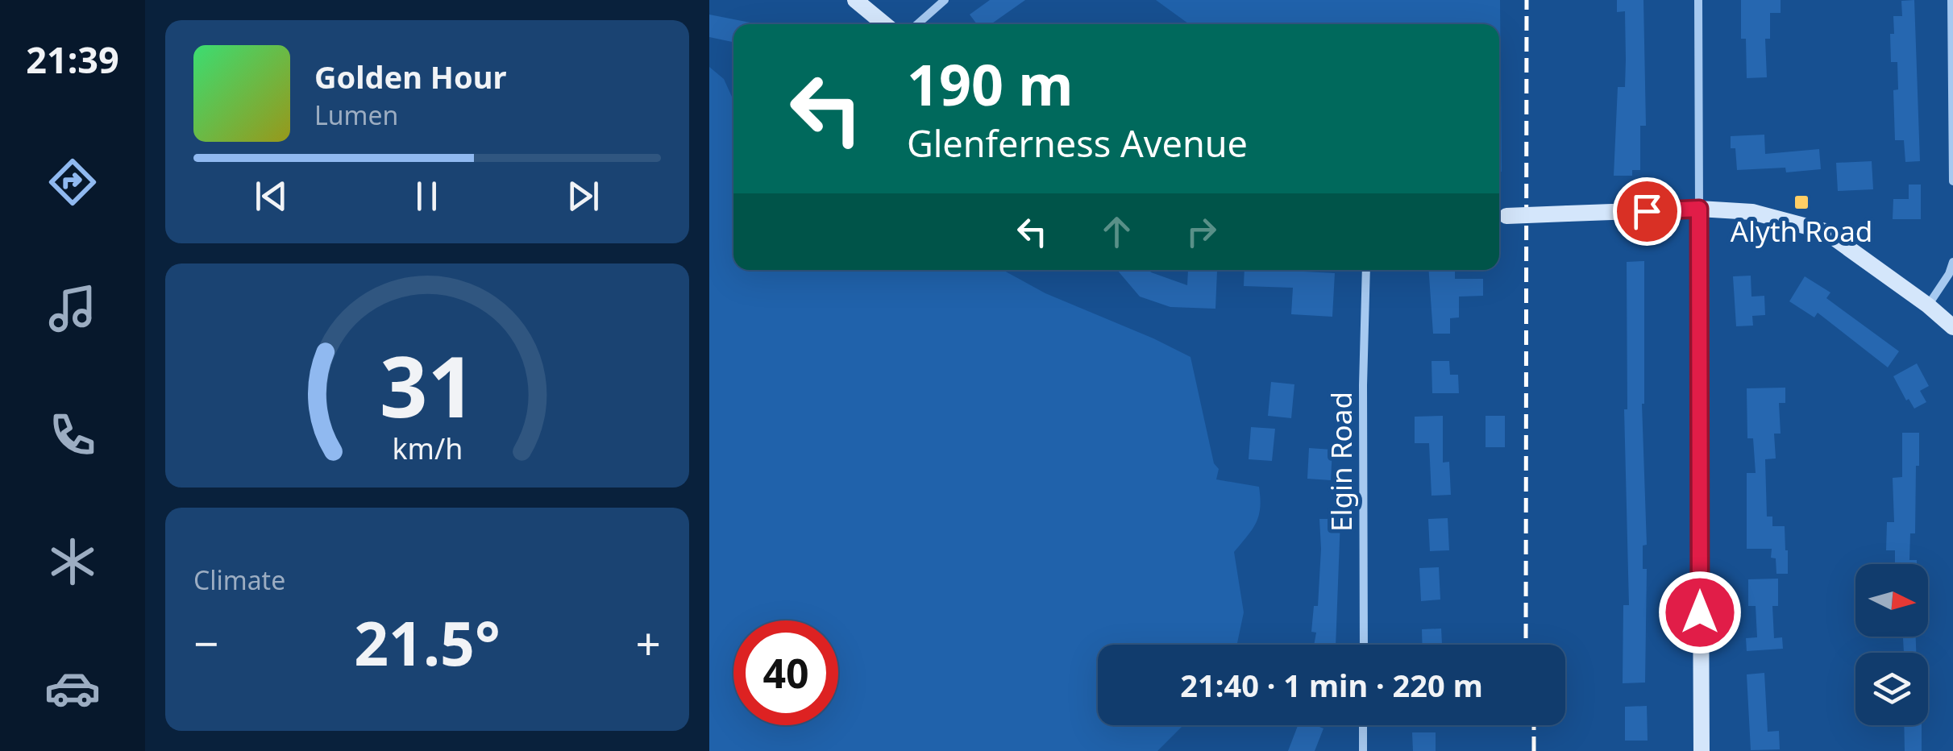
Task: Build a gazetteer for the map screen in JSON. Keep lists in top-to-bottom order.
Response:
{
  "streets": {
    "street": ["Elgin Road"]
  },
  "places": {
    "transit": ["Alyth Road"]
  },
  "north": "right",
  "page": {
    "tabs": "21:39",
    "turn": ["190 m", "Glenferness Avenue"],
    "song": ["Golden Hour", "Lumen"],
    "tile": "Climate",
    "heat": ["−", "21.5°", "+"],
    "limit": "40",
    "trip": "21:40 · 1 min · 220 m",
    "gauge": ["31", "km/h"]
  }
}
